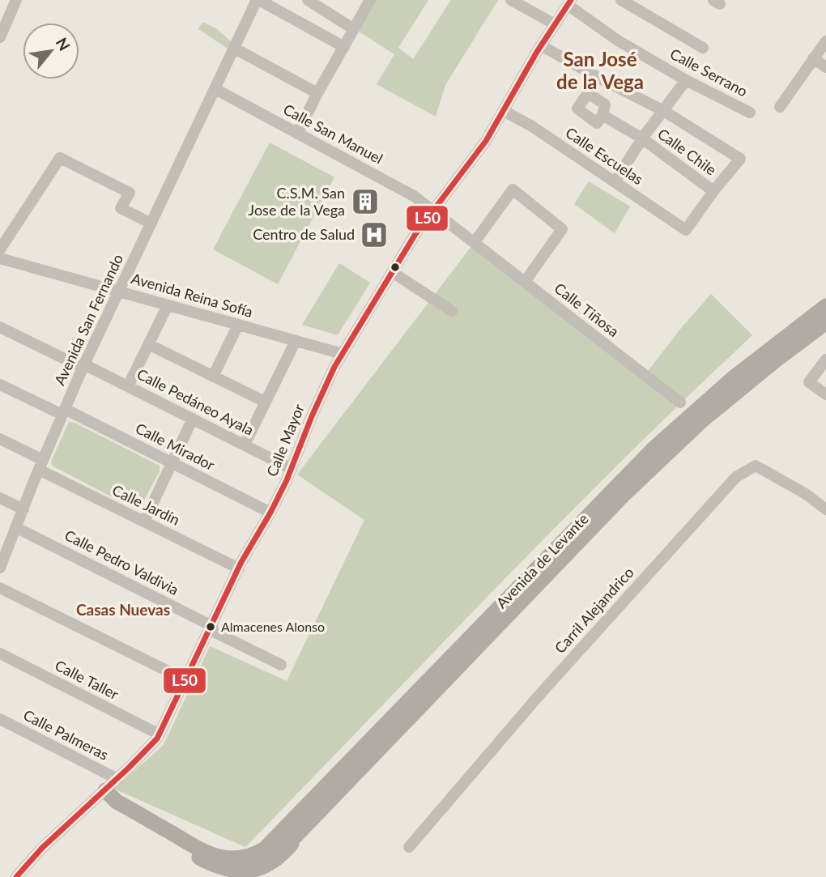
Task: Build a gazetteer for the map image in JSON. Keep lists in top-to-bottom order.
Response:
{
  "streets": {
    "main road": ["Avenida de Levante"],
    "street": [
      "Calle Serrano",
      "Calle San Manuel",
      "Calle Chile",
      "Calle Escuelas",
      "Avenida Reina Sofía",
      "Calle Tiñosa",
      "Avenida San Fernando",
      "Calle Pedáneo Ayala",
      "Calle Mayor",
      "Calle Mirador",
      "Calle Jardín",
      "Calle Pedro Valdivia",
      "Carril Alejandrico",
      "Calle Taller",
      "Calle Palmeras"
    ]
  },
  "crossings": [
    ["Calle Serrano", "Calle Mayor"],
    ["Calle San Manuel", "Calle Tiñosa"],
    ["Calle San Manuel", "Avenida San Fernando"],
    ["Calle San Manuel", "Calle Mayor"],
    ["Calle Chile", "Calle Escuelas"],
    ["Calle Escuelas", "Calle Mayor"],
    ["Avenida Reina Sofía", "Avenida San Fernando"],
    ["Avenida Reina Sofía", "Calle Mayor"],
    ["Avenida San Fernando", "Calle Pedáneo Ayala"],
    ["Avenida San Fernando", "Calle Mirador"],
    ["Avenida San Fernando", "Calle Jardín"],
    ["Avenida San Fernando", "Calle Pedro Valdivia"],
    ["Calle Pedáneo Ayala", "Calle Mayor"],
    ["Calle Mayor", "Calle Mirador"],
    ["Calle Mayor", "Calle Jardín"],
    ["Calle Mayor", "Avenida de Levante"],
    ["Calle Mayor", "Calle Pedro Valdivia"],
    ["Calle Mayor", "Calle Taller"],
    ["Calle Mayor", "Calle Palmeras"]
  ],
  "districts": ["San José de la Vega", "Casas Nuevas"],
  "places": {
    "building": ["C.S.M. San Jose de la Vega"],
    "hospital": ["Centro de Salud"],
    "other": ["Almacenes Alonso"]
  },
  "lines": ["transit line L50"],
  "north": "top right"
}
